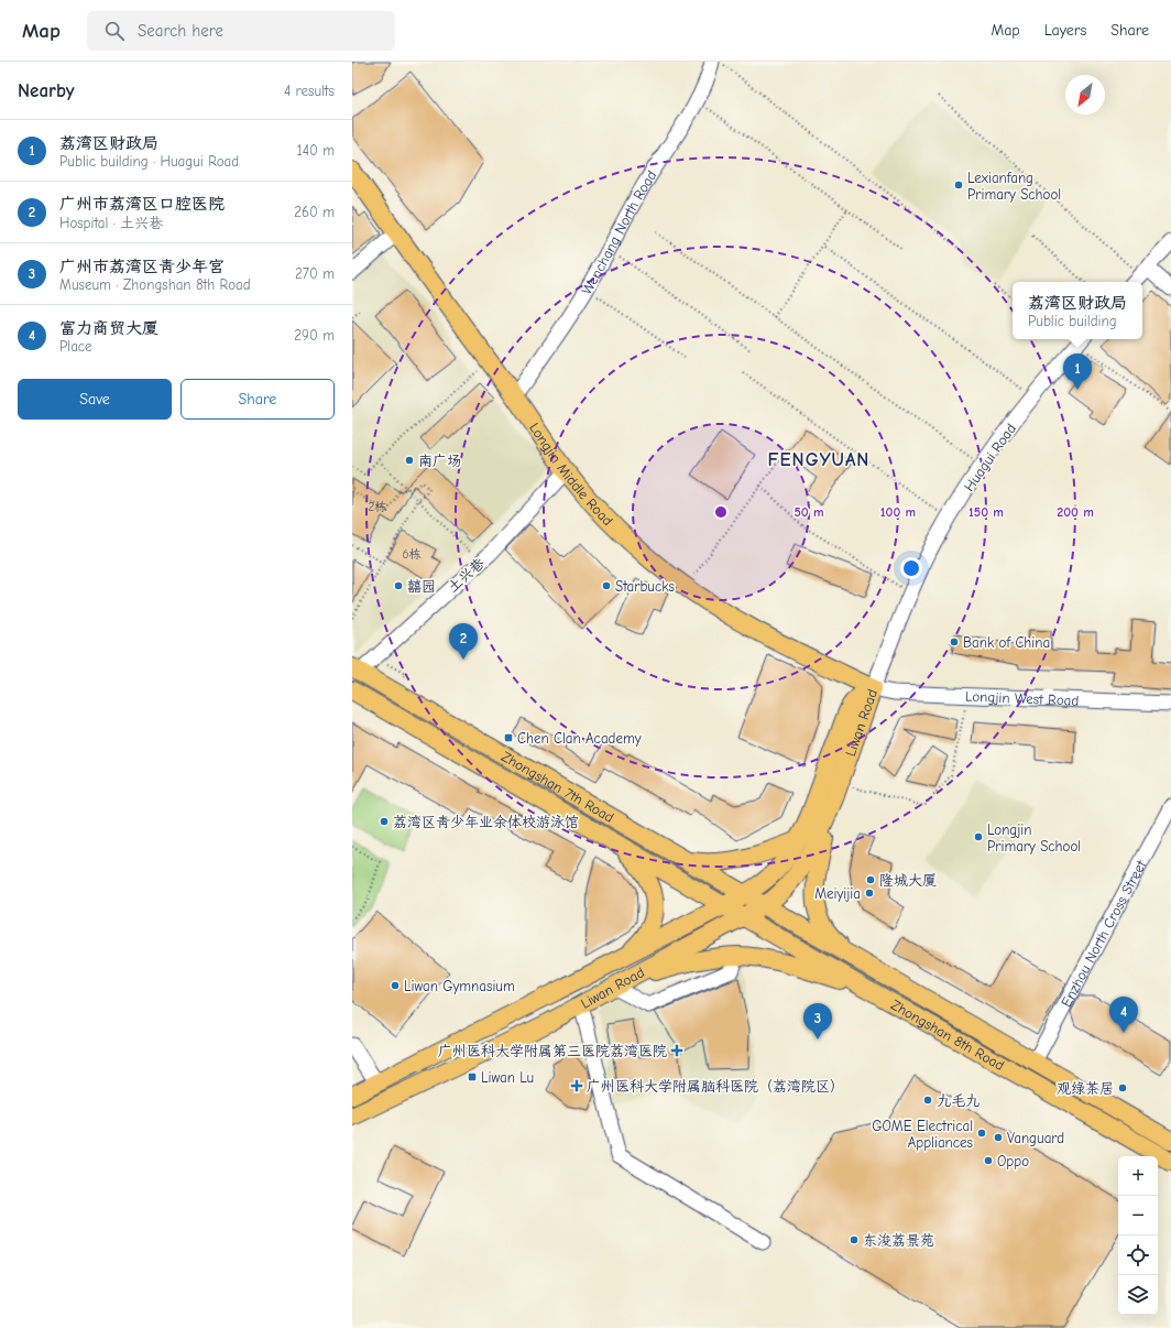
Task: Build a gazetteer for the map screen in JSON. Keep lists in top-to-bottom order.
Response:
{
  "streets": {
    "main road": [
      "Longjin Middle Road",
      "Liwan Road",
      "Zhongshan 7th Road",
      "Zhongshan 8th Road"
    ],
    "street": [
      "Wenchang North Road",
      "Huagui Road",
      "土兴巷",
      "Longjin West Road",
      "Enzhou North Cross Street"
    ]
  },
  "crossings": [
    ["Wenchang North Road", "Longjin Middle Road"],
    ["Huagui Road", "Longjin Middle Road"],
    ["Huagui Road", "Longjin West Road"],
    ["Huagui Road", "Liwan Road"],
    ["Longjin Middle Road", "土兴巷"],
    ["Longjin Middle Road", "Longjin West Road"],
    ["Longjin Middle Road", "Liwan Road"],
    ["土兴巷", "Zhongshan 7th Road"],
    ["Longjin West Road", "Liwan Road"],
    ["Liwan Road", "Zhongshan 7th Road"],
    ["Liwan Road", "Zhongshan 8th Road"],
    ["Zhongshan 7th Road", "Zhongshan 8th Road"],
    ["Enzhou North Cross Street", "Zhongshan 8th Road"]
  ],
  "districts": ["FENGYUAN"],
  "places": {
    "other": [
      "Lexianfang Primary School",
      "南广场",
      "囍园",
      "Starbucks",
      "Bank of China",
      "荔湾区青少年业余体校游泳馆",
      "Longjin Primary School",
      "隆城大厦",
      "Meiyijia",
      "Liwan Gymnasium",
      "观绿茶居",
      "九毛九",
      "GOME Electrical Appliances",
      "Vanguard",
      "Oppo",
      "东浚荔景苑"
    ],
    "transit": ["Chen Clan Academy", "Liwan Lu"],
    "health": ["广州医科大学附属第三医院荔湾医院", "广州医科大学附属脑科医院（荔湾院区）"]
  },
  "house_numbers": ["2栋", "6栋"],
  "north": "bottom left",
  "page": {
    "header": "Map",
    "search": "Search here",
    "nav": ["Map", "Layers", "Share"],
    "heading": ["Nearby", "4 results"],
    "list": [
      {
        "mark": "1",
        "name": "荔湾区财政局",
        "note": "Public building · Huagui Road",
        "value": "140 m"
      },
      {
        "mark": "2",
        "name": "广州市荔湾区口腔医院",
        "note": "Hospital · 土兴巷",
        "value": "260 m"
      },
      {
        "mark": "3",
        "name": "广州市荔湾区青少年宫",
        "note": "Museum · Zhongshan 8th Road",
        "value": "270 m"
      },
      {
        "mark": "4",
        "name": "富力商贸大厦",
        "note": "Place",
        "value": "290 m"
      }
    ],
    "popup": ["荔湾区财政局", "Public building"],
    "pins": [
      "1",
      "2",
      "4",
      "3"
    ],
    "buttons": ["Save", "Share"],
    "map_buttons": ["+", "−"]
  },
  "rings": [
    "50 m",
    "100 m",
    "150 m",
    "200 m"
  ]
}
